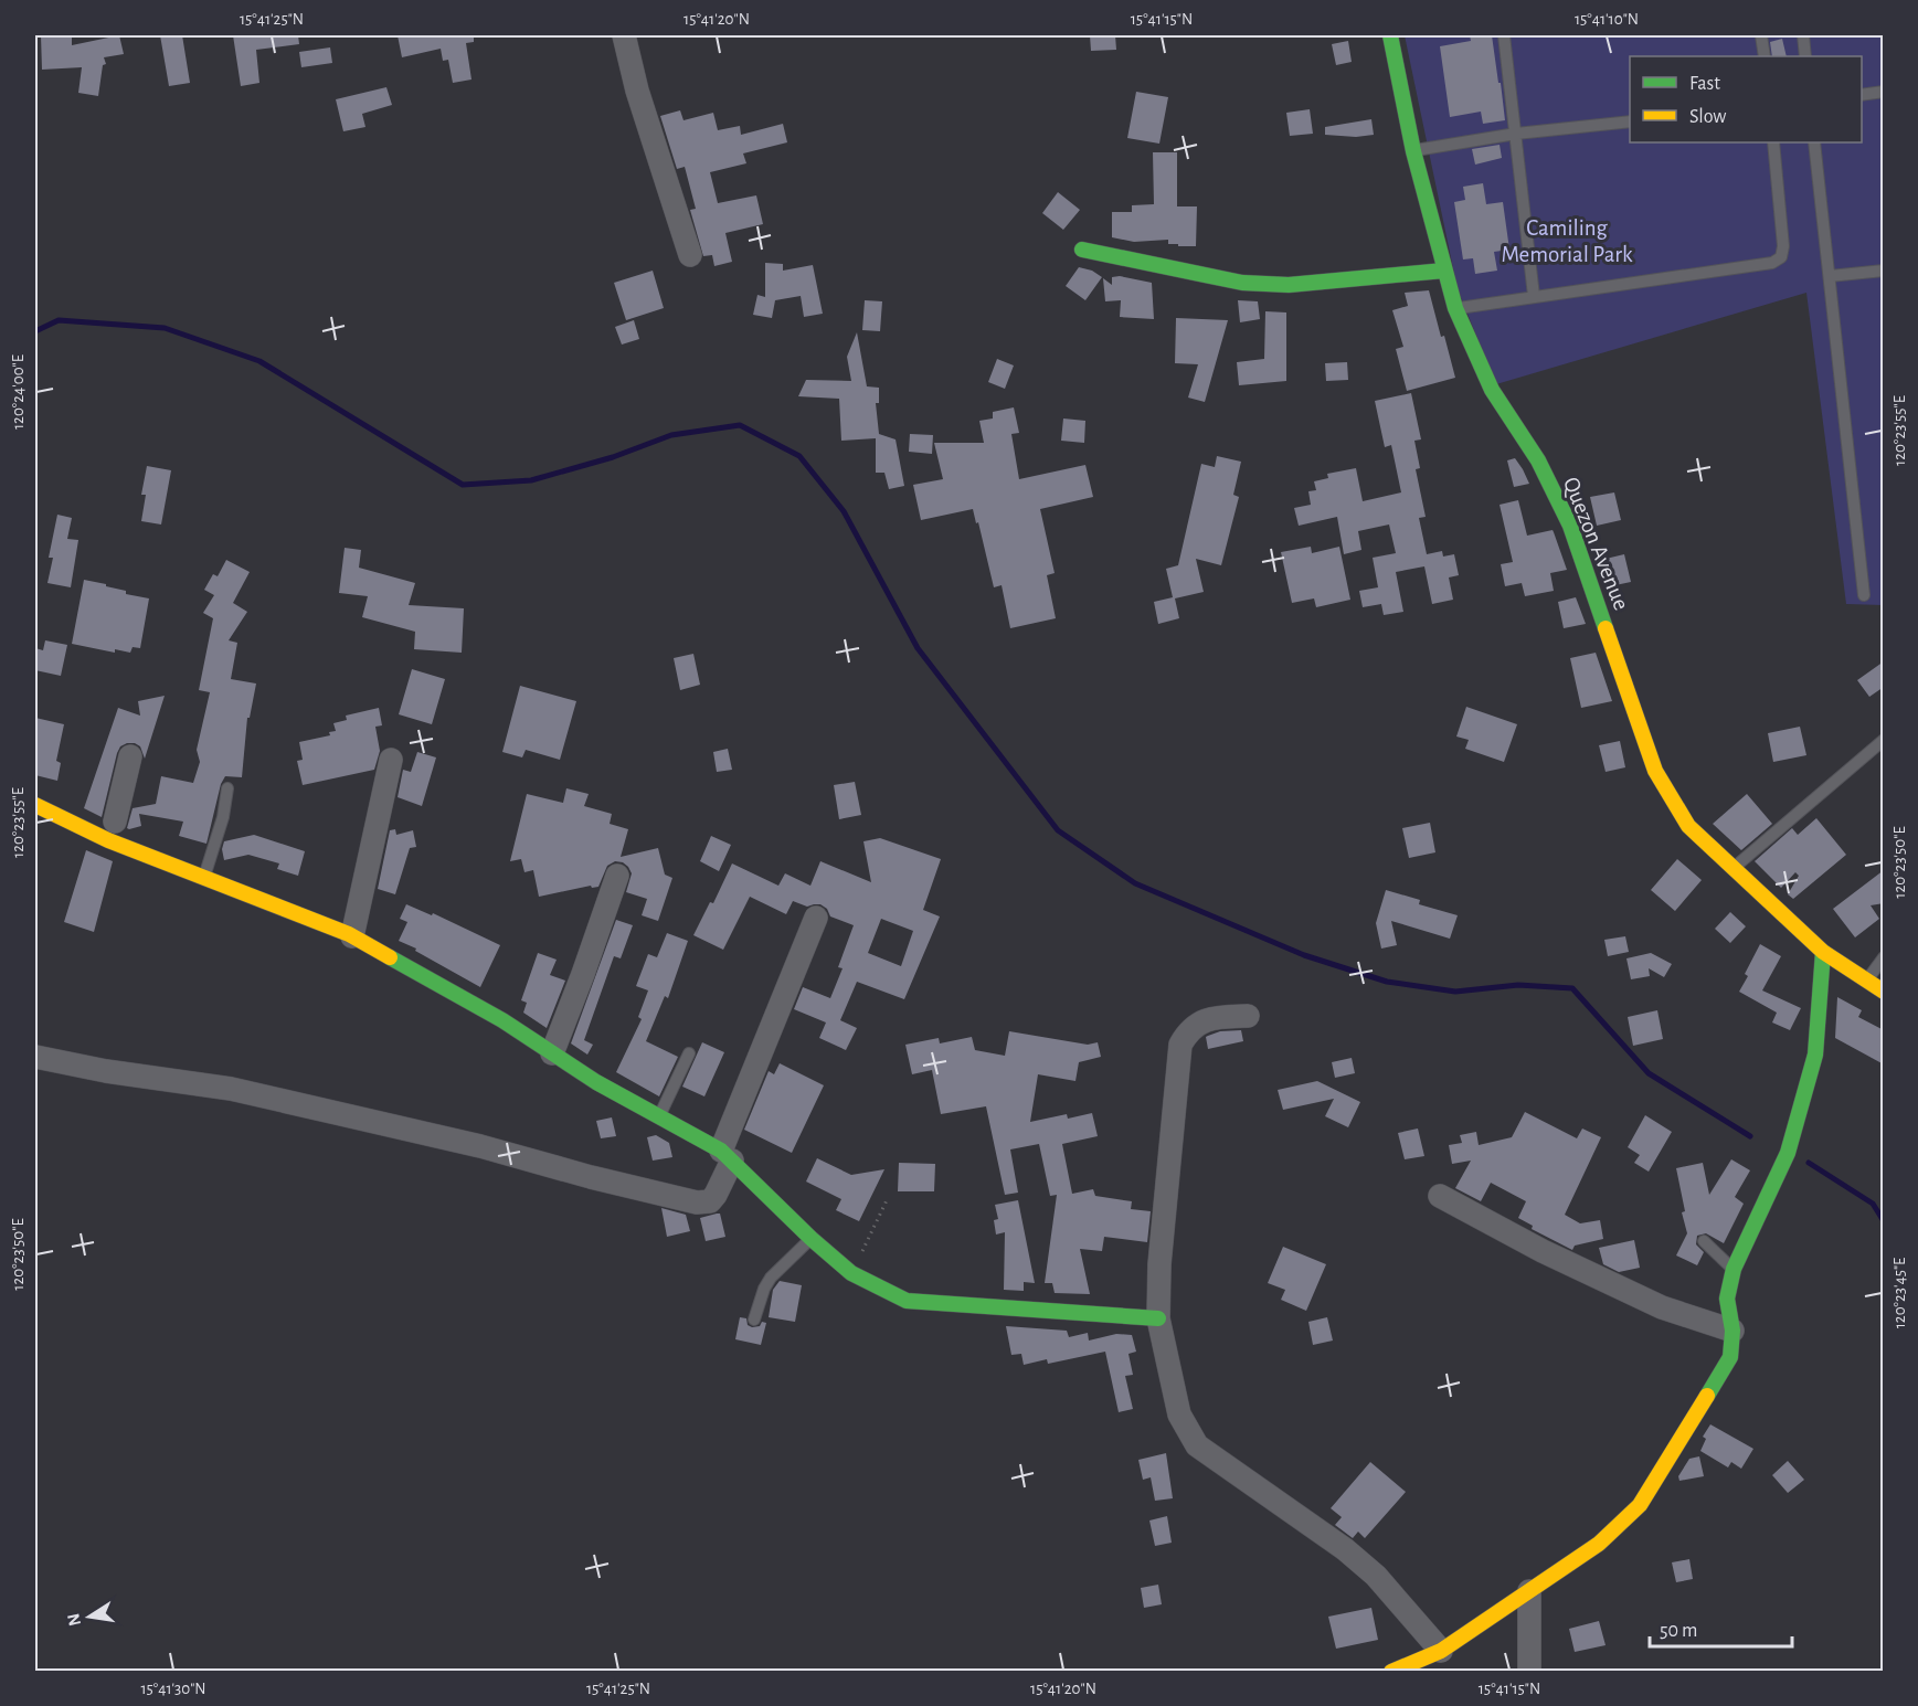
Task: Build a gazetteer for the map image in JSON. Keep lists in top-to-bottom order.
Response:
{
  "streets": {
    "street": ["Quezon Avenue"]
  },
  "parks": ["Camiling Memorial Park"],
  "legend": ["Fast", "Slow"],
  "scale_bar": "50 m",
  "north": "left",
  "coordinates": [
    "15°41'25\"N",
    "15°41'20\"N",
    "15°41'15\"N",
    "15°41'10\"N",
    "120°24'00\"E",
    "120°23'55\"E",
    "120°23'50\"E",
    "120°23'45\"E",
    "15°41'30\"N"
  ]
}
